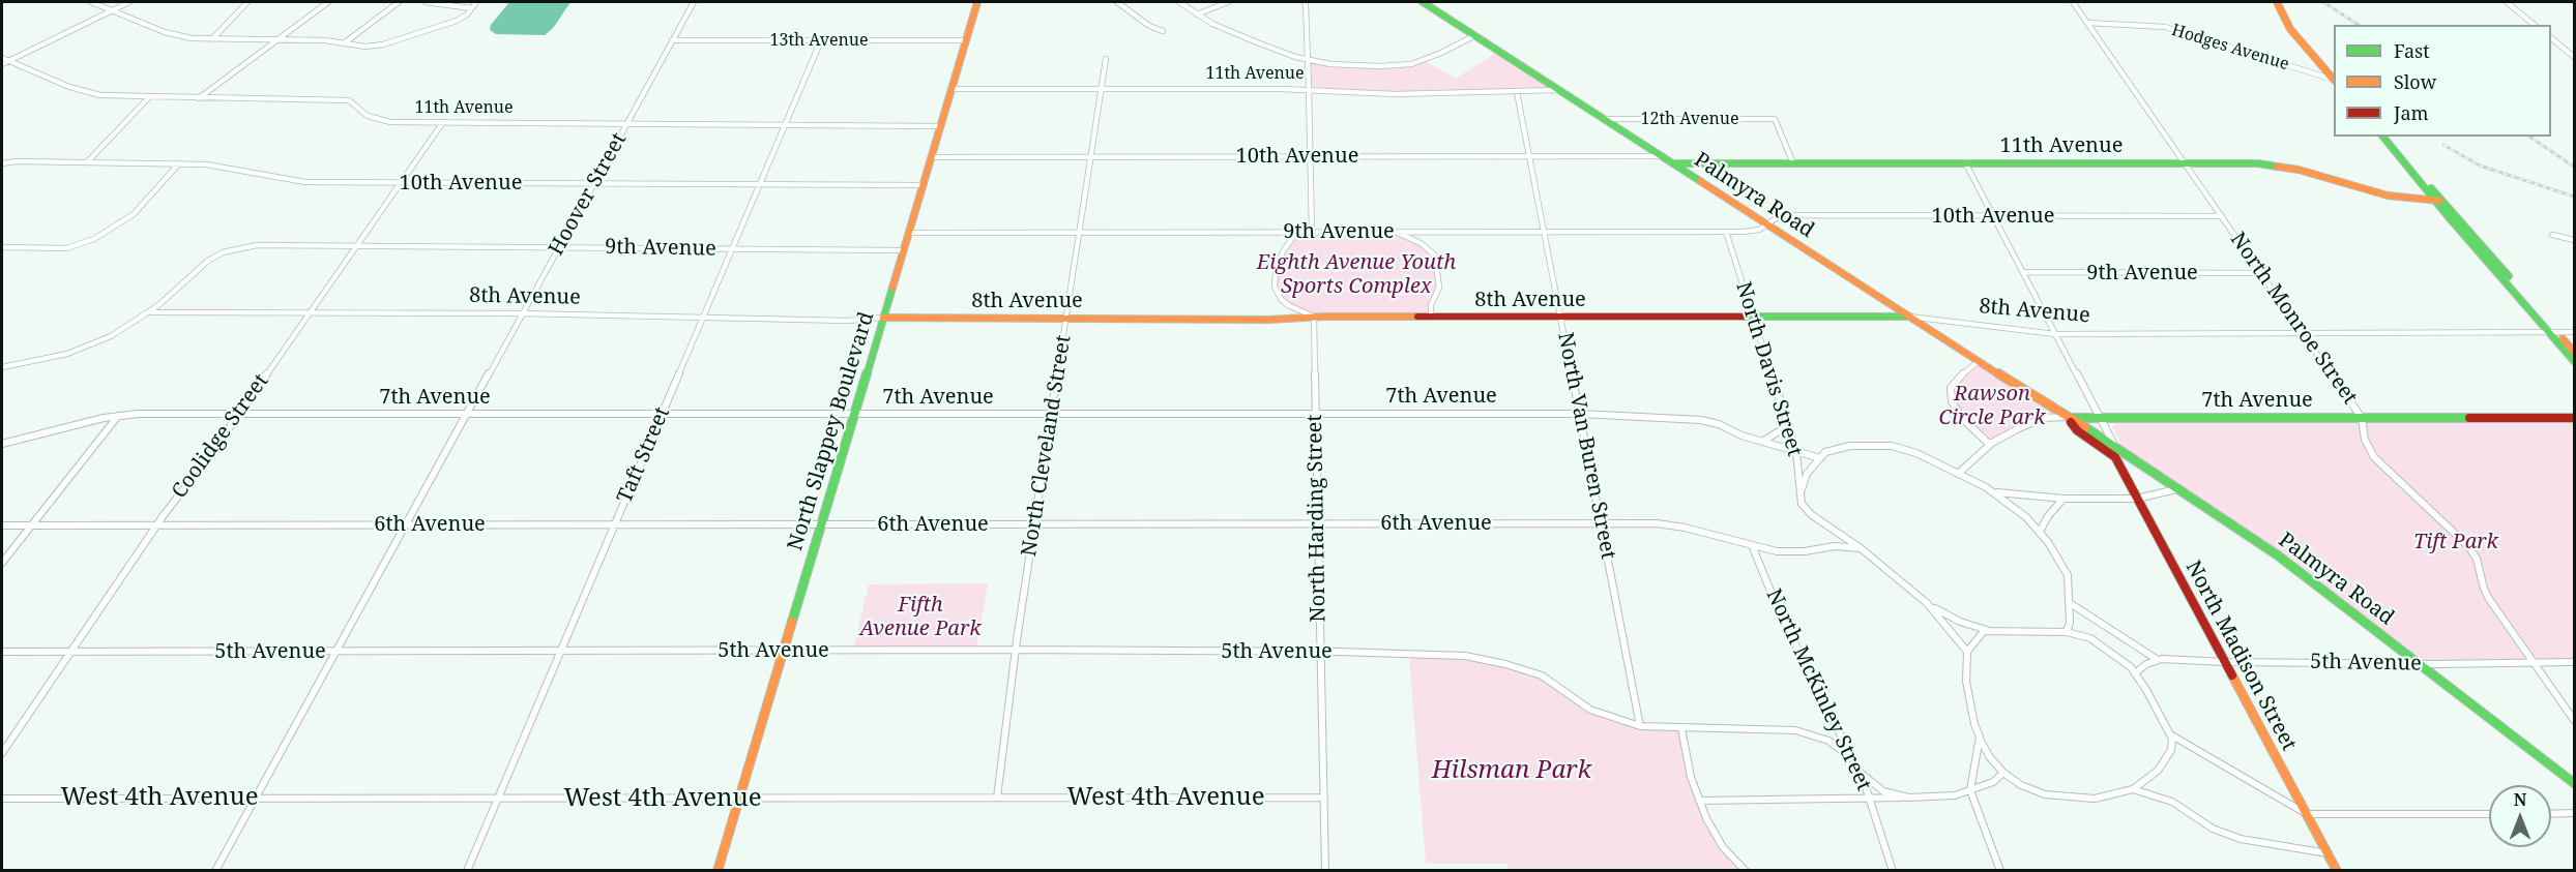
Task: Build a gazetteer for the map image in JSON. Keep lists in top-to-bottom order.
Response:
{
  "streets": {
    "main road": [
      "11th Avenue",
      "Palmyra Road",
      "8th Avenue",
      "7th Avenue",
      "North Slappey Boulevard",
      "North Madison Street"
    ],
    "street": [
      "13th Avenue",
      "Hodges Avenue",
      "12th Avenue",
      "10th Avenue",
      "Hoover Street",
      "9th Avenue",
      "North Monroe Street",
      "North Davis Street",
      "Coolidge Street",
      "North Cleveland Street",
      "North Van Buren Street",
      "Taft Street",
      "North Harding Street",
      "6th Avenue",
      "5th Avenue",
      "North McKinley Street",
      "West 4th Avenue"
    ]
  },
  "crossings": [
    ["13th Avenue", "Hoover Street"],
    ["13th Avenue", "North Slappey Boulevard"],
    ["13th Avenue", "Taft Street"],
    ["Hodges Avenue", "North Monroe Street"],
    ["11th Avenue", "12th Avenue"],
    ["11th Avenue", "Hoover Street"],
    ["11th Avenue", "Palmyra Road"],
    ["11th Avenue", "North Monroe Street"],
    ["11th Avenue", "North Slappey Boulevard"],
    ["11th Avenue", "Coolidge Street"],
    ["11th Avenue", "North Cleveland Street"],
    ["11th Avenue", "North Van Buren Street"],
    ["11th Avenue", "Taft Street"],
    ["11th Avenue", "North Madison Street"],
    ["12th Avenue", "Palmyra Road"],
    ["10th Avenue", "Hoover Street"],
    ["10th Avenue", "Palmyra Road"],
    ["10th Avenue", "9th Avenue"],
    ["10th Avenue", "North Monroe Street"],
    ["10th Avenue", "North Slappey Boulevard"],
    ["10th Avenue", "Coolidge Street"],
    ["10th Avenue", "North Cleveland Street"],
    ["10th Avenue", "North Van Buren Street"],
    ["10th Avenue", "Taft Street"],
    ["10th Avenue", "North Madison Street"],
    ["Hoover Street", "9th Avenue"],
    ["Hoover Street", "8th Avenue"],
    ["Hoover Street", "7th Avenue"],
    ["Hoover Street", "6th Avenue"],
    ["Hoover Street", "5th Avenue"],
    ["Hoover Street", "West 4th Avenue"],
    ["Palmyra Road", "9th Avenue"],
    ["Palmyra Road", "8th Avenue"],
    ["Palmyra Road", "7th Avenue"],
    ["Palmyra Road", "5th Avenue"],
    ["Palmyra Road", "North Madison Street"],
    ["9th Avenue", "8th Avenue"],
    ["9th Avenue", "North Monroe Street"],
    ["9th Avenue", "North Davis Street"],
    ["9th Avenue", "North Slappey Boulevard"],
    ["9th Avenue", "Coolidge Street"],
    ["9th Avenue", "North Cleveland Street"],
    ["9th Avenue", "North Van Buren Street"],
    ["9th Avenue", "Taft Street"],
    ["9th Avenue", "North Madison Street"],
    ["8th Avenue", "North Monroe Street"],
    ["8th Avenue", "North Davis Street"],
    ["8th Avenue", "North Slappey Boulevard"],
    ["8th Avenue", "Coolidge Street"],
    ["8th Avenue", "North Cleveland Street"],
    ["8th Avenue", "North Van Buren Street"],
    ["8th Avenue", "Taft Street"],
    ["8th Avenue", "North Harding Street"],
    ["8th Avenue", "North Madison Street"],
    ["North Monroe Street", "7th Avenue"],
    ["North Monroe Street", "5th Avenue"],
    ["North Davis Street", "7th Avenue"],
    ["North Davis Street", "6th Avenue"],
    ["7th Avenue", "North Slappey Boulevard"],
    ["7th Avenue", "Coolidge Street"],
    ["7th Avenue", "North Cleveland Street"],
    ["7th Avenue", "North Van Buren Street"],
    ["7th Avenue", "Taft Street"],
    ["7th Avenue", "North Harding Street"],
    ["7th Avenue", "North Madison Street"],
    ["North Slappey Boulevard", "6th Avenue"],
    ["North Slappey Boulevard", "5th Avenue"],
    ["North Slappey Boulevard", "West 4th Avenue"],
    ["Coolidge Street", "6th Avenue"],
    ["Coolidge Street", "5th Avenue"],
    ["North Cleveland Street", "6th Avenue"],
    ["North Cleveland Street", "5th Avenue"],
    ["North Cleveland Street", "West 4th Avenue"],
    ["North Van Buren Street", "6th Avenue"],
    ["North Van Buren Street", "5th Avenue"],
    ["Taft Street", "6th Avenue"],
    ["Taft Street", "5th Avenue"],
    ["Taft Street", "West 4th Avenue"],
    ["North Harding Street", "6th Avenue"],
    ["North Harding Street", "5th Avenue"],
    ["North Harding Street", "West 4th Avenue"],
    ["6th Avenue", "North McKinley Street"],
    ["5th Avenue", "North Madison Street"]
  ],
  "parks": [
    "Eighth Avenue Youth Sports Complex",
    "Rawson Circle Park",
    "Tift Park",
    "Fifth Avenue Park",
    "Hilsman Park"
  ],
  "legend": ["Fast", "Slow", "Jam"],
  "north": "top"
}
